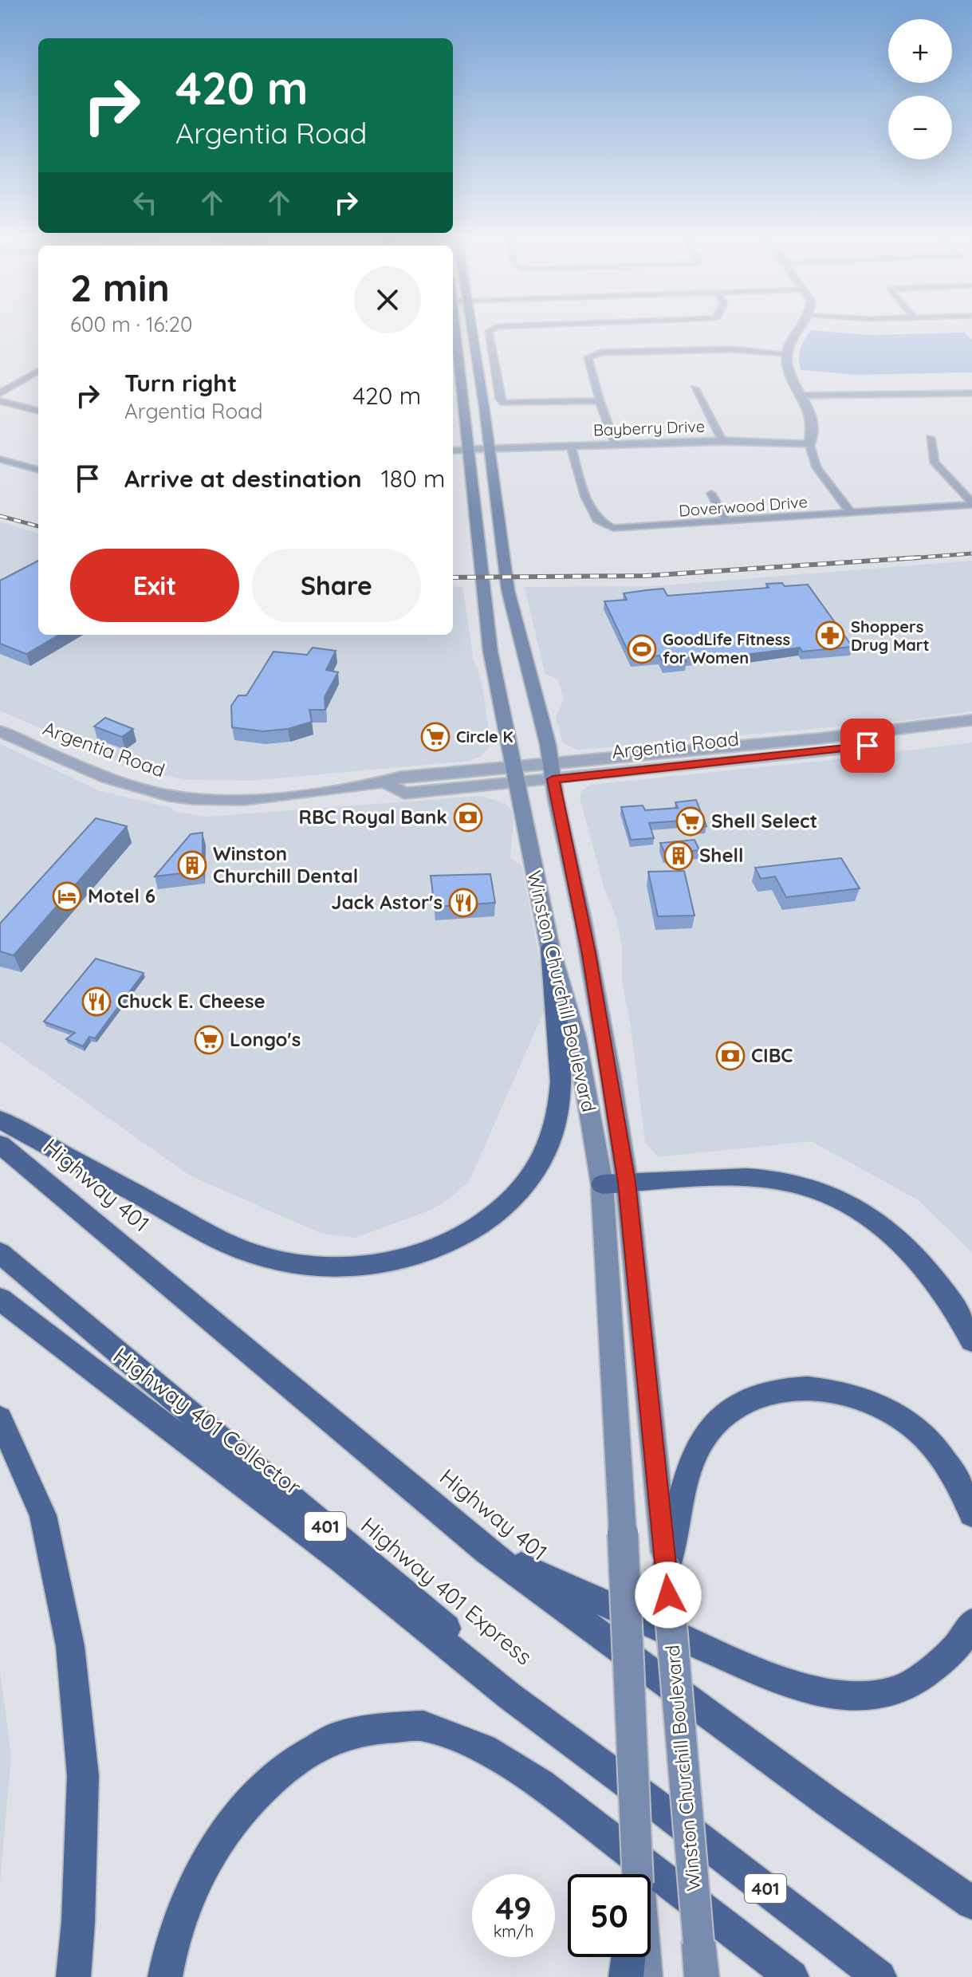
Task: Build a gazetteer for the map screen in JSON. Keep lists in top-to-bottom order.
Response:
{
  "streets": {
    "highway": [
      "Highway 401",
      "Highway 401 Collector",
      "401",
      "Highway 401 Express"
    ],
    "main road": ["Winston Churchill Boulevard"],
    "street": ["Bayberry Drive", "Doverwood Drive", "Argentia Road"]
  },
  "crossings": [
    ["Bayberry Drive", "Doverwood Drive"],
    ["Bayberry Drive", "Winston Churchill Boulevard"],
    ["Argentia Road", "Winston Churchill Boulevard"],
    ["Highway 401 Collector", "401"],
    ["Highway 401 Collector", "Highway 401 Express"],
    ["401", "Highway 401 Express"]
  ],
  "places": {
    "pharmacy": ["Shoppers Drug Mart"],
    "sports": ["GoodLife Fitness for Women"],
    "supermarket": ["Circle K", "Shell Select", "Longo's"],
    "bank": ["RBC Royal Bank", "CIBC"],
    "building": ["Shell", "Winston Churchill Dental"],
    "hotel": ["Motel 6"],
    "restaurant": ["Jack Astor's", "Chuck E. Cheese"]
  },
  "page": {
    "map_buttons": ["+", "−"],
    "turn": ["420 m", "Argentia Road"],
    "heading": ["2 min", "600 m · 16:20"],
    "list": [
      {
        "name": "Turn right",
        "note": "Argentia Road",
        "value": "420 m"
      },
      {
        "name": "Arrive at destination",
        "value": "180 m"
      }
    ],
    "buttons": ["Exit", "Share"],
    "speed": "49 km/h",
    "limit": "50"
  }
}
